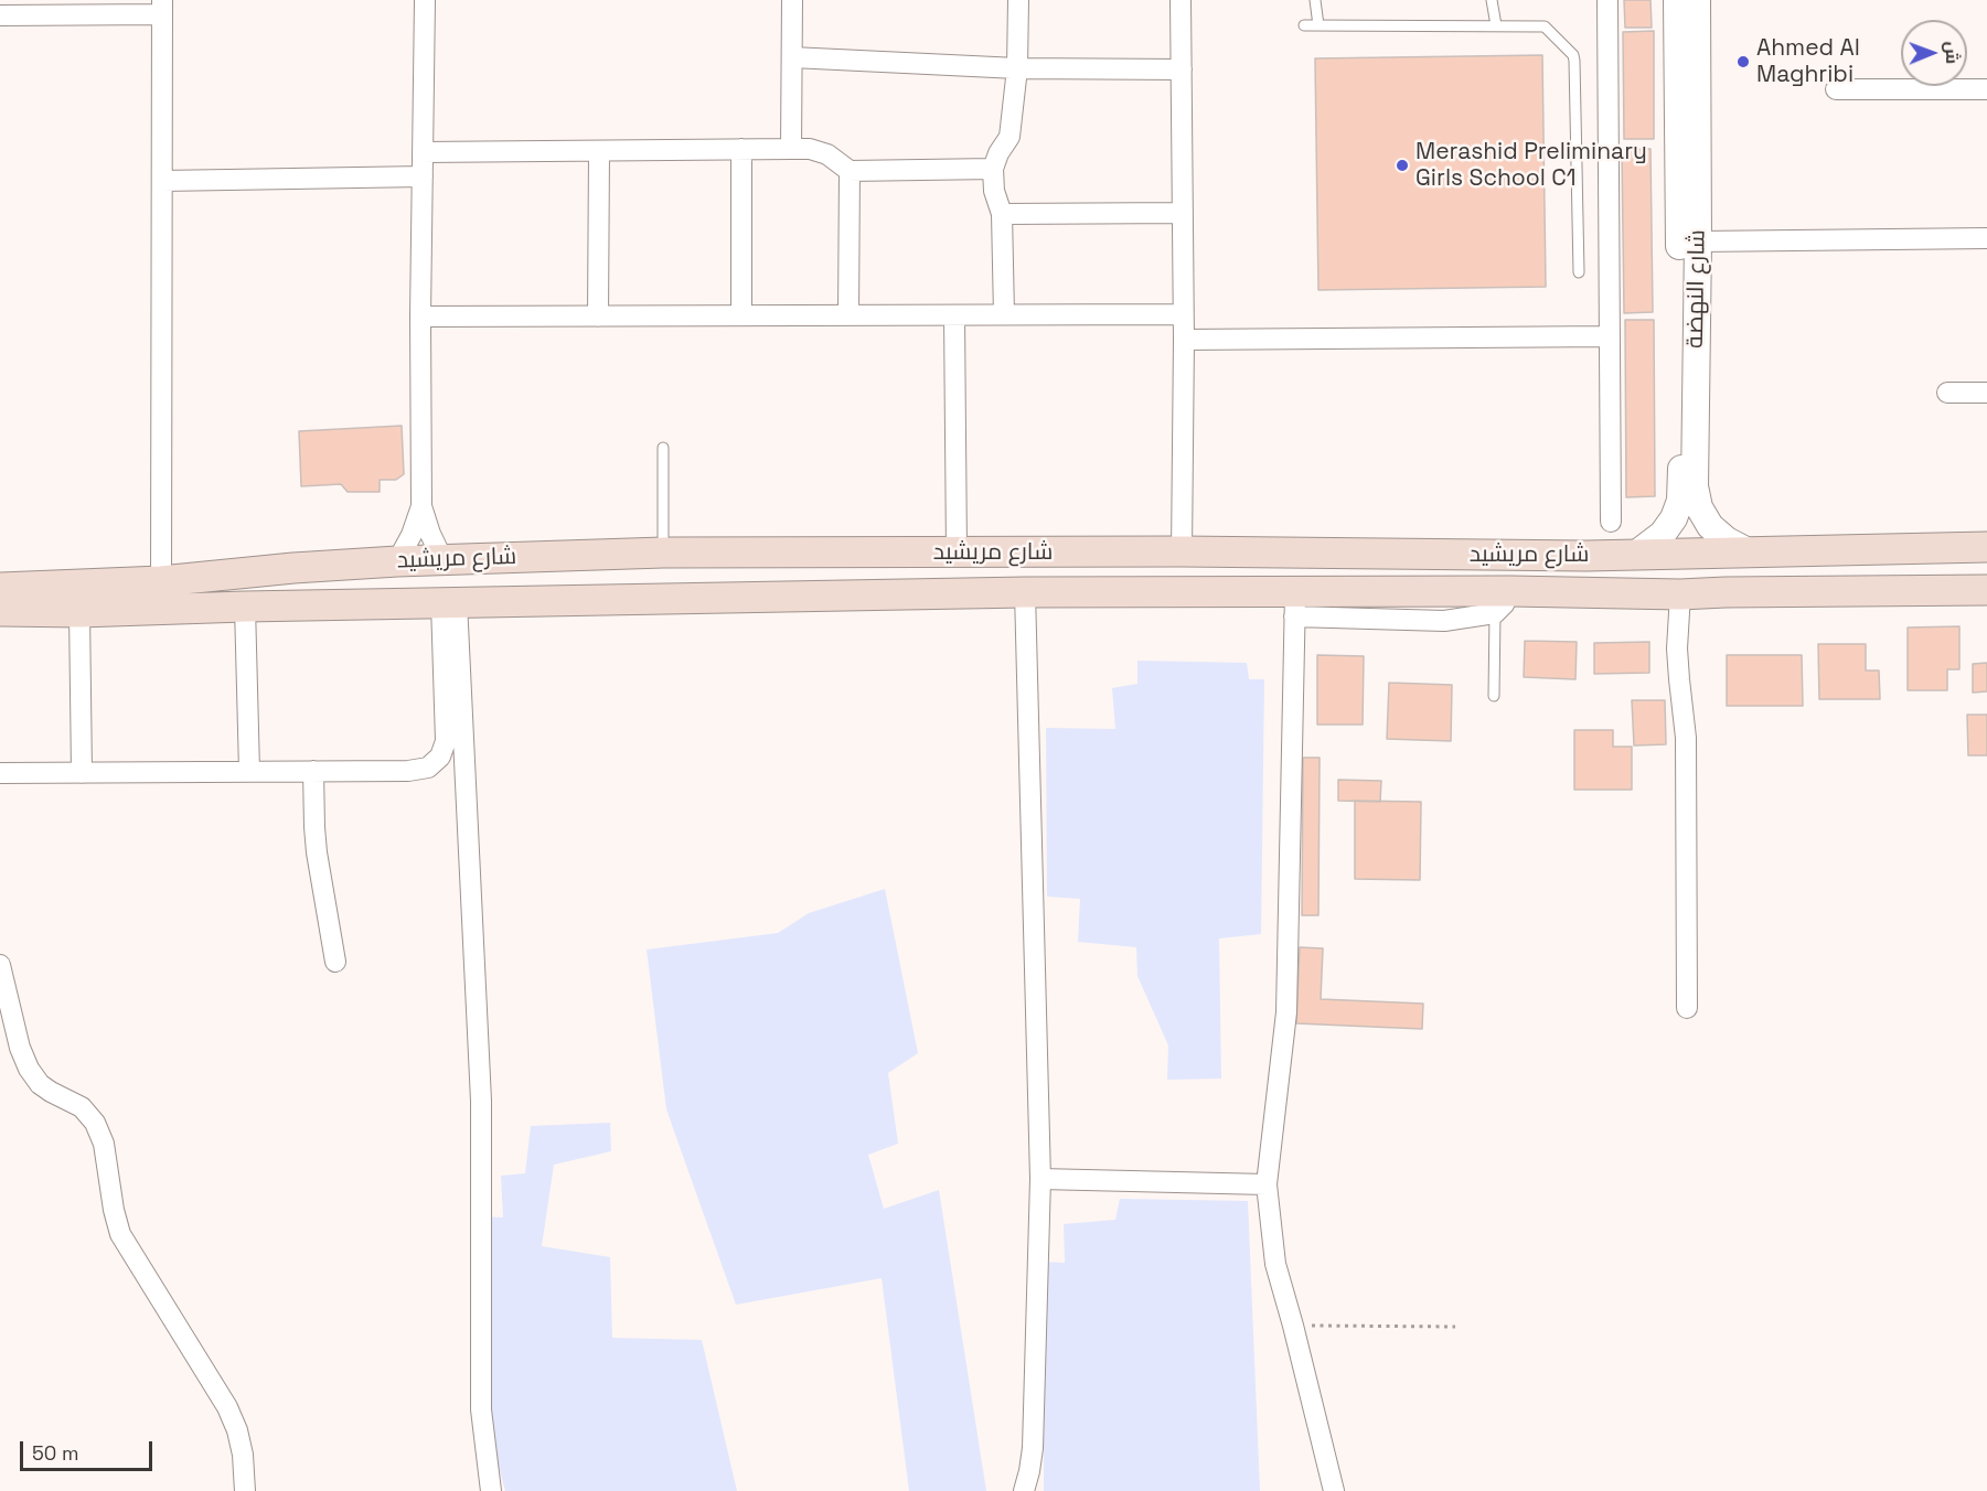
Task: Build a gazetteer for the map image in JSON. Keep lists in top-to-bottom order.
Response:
{
  "streets": {
    "main road": ["شارع مريشيد"],
    "street": ["شارع النهضة"]
  },
  "crossings": [
    ["شارع النهضة", "شارع مريشيد"]
  ],
  "places": ["Ahmed Al Maghribi", "Merashid Preliminary Girls School C1"],
  "scale_bar": "50 m",
  "north": "right"
}
